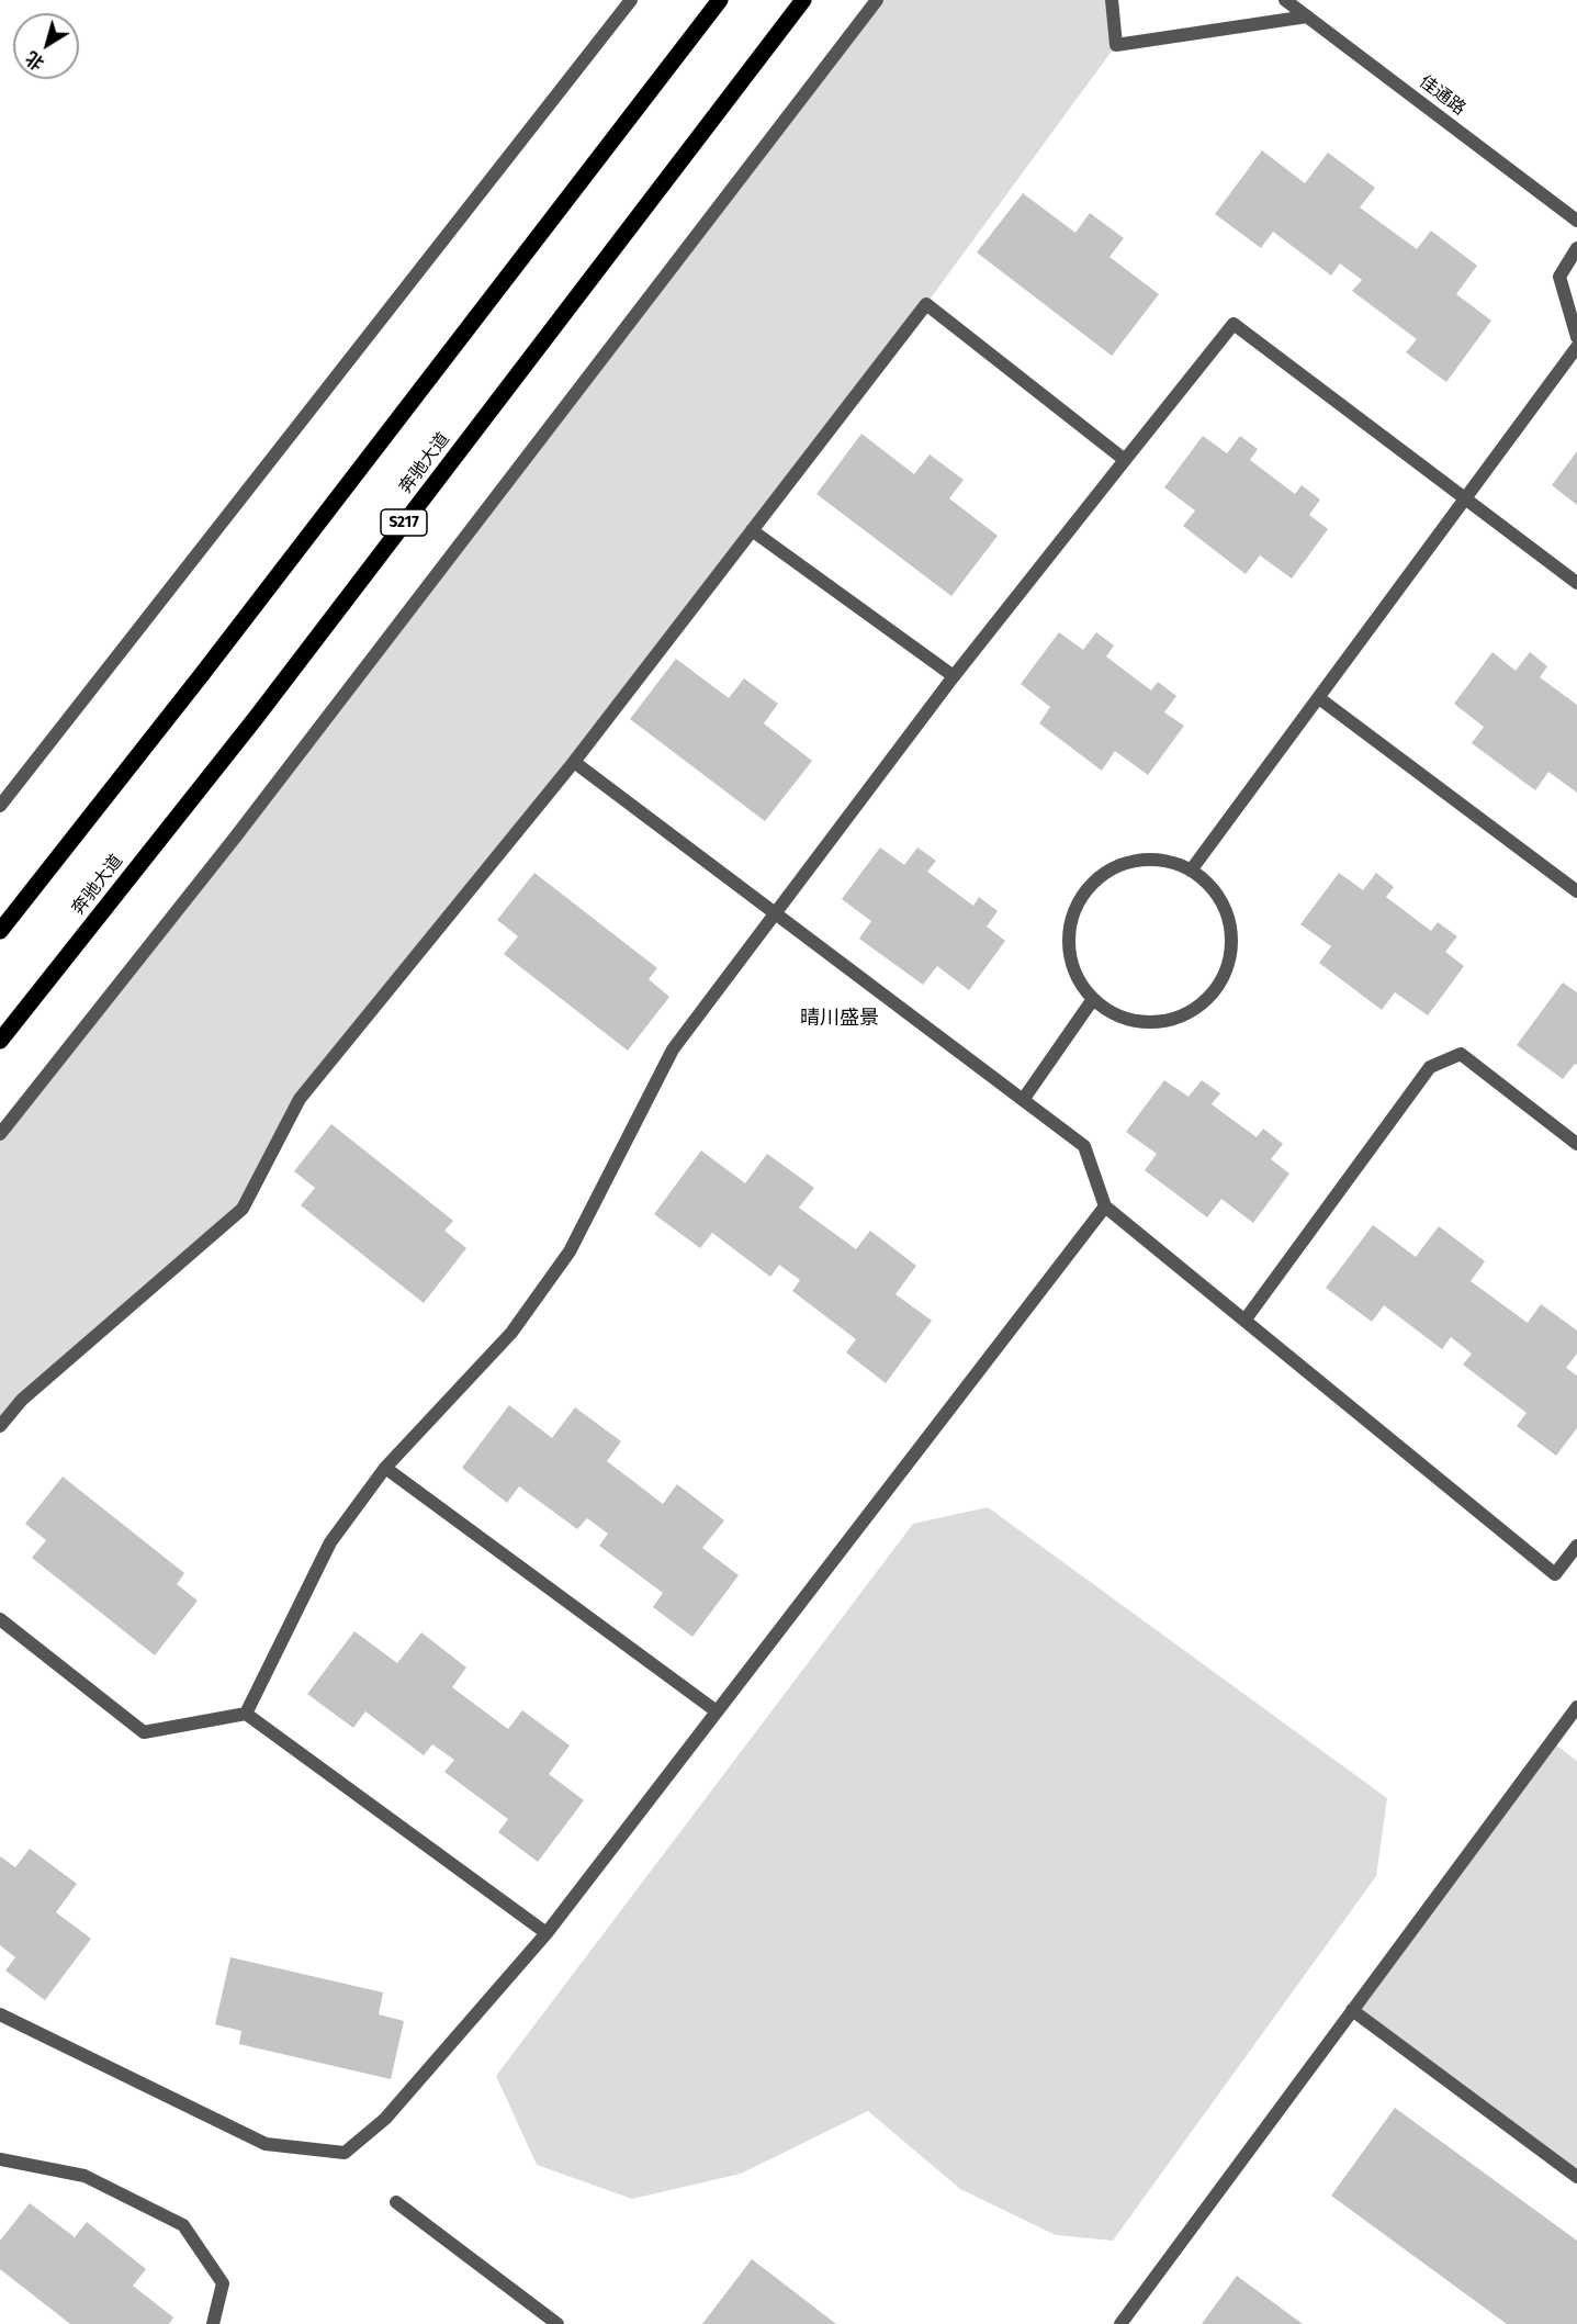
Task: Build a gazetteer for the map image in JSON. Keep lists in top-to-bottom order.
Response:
{
  "streets": {
    "main road": ["奔驰大道", "S217"],
    "street": ["佳通路"]
  },
  "districts": ["晴川盛景"],
  "north": "bottom left"
}
